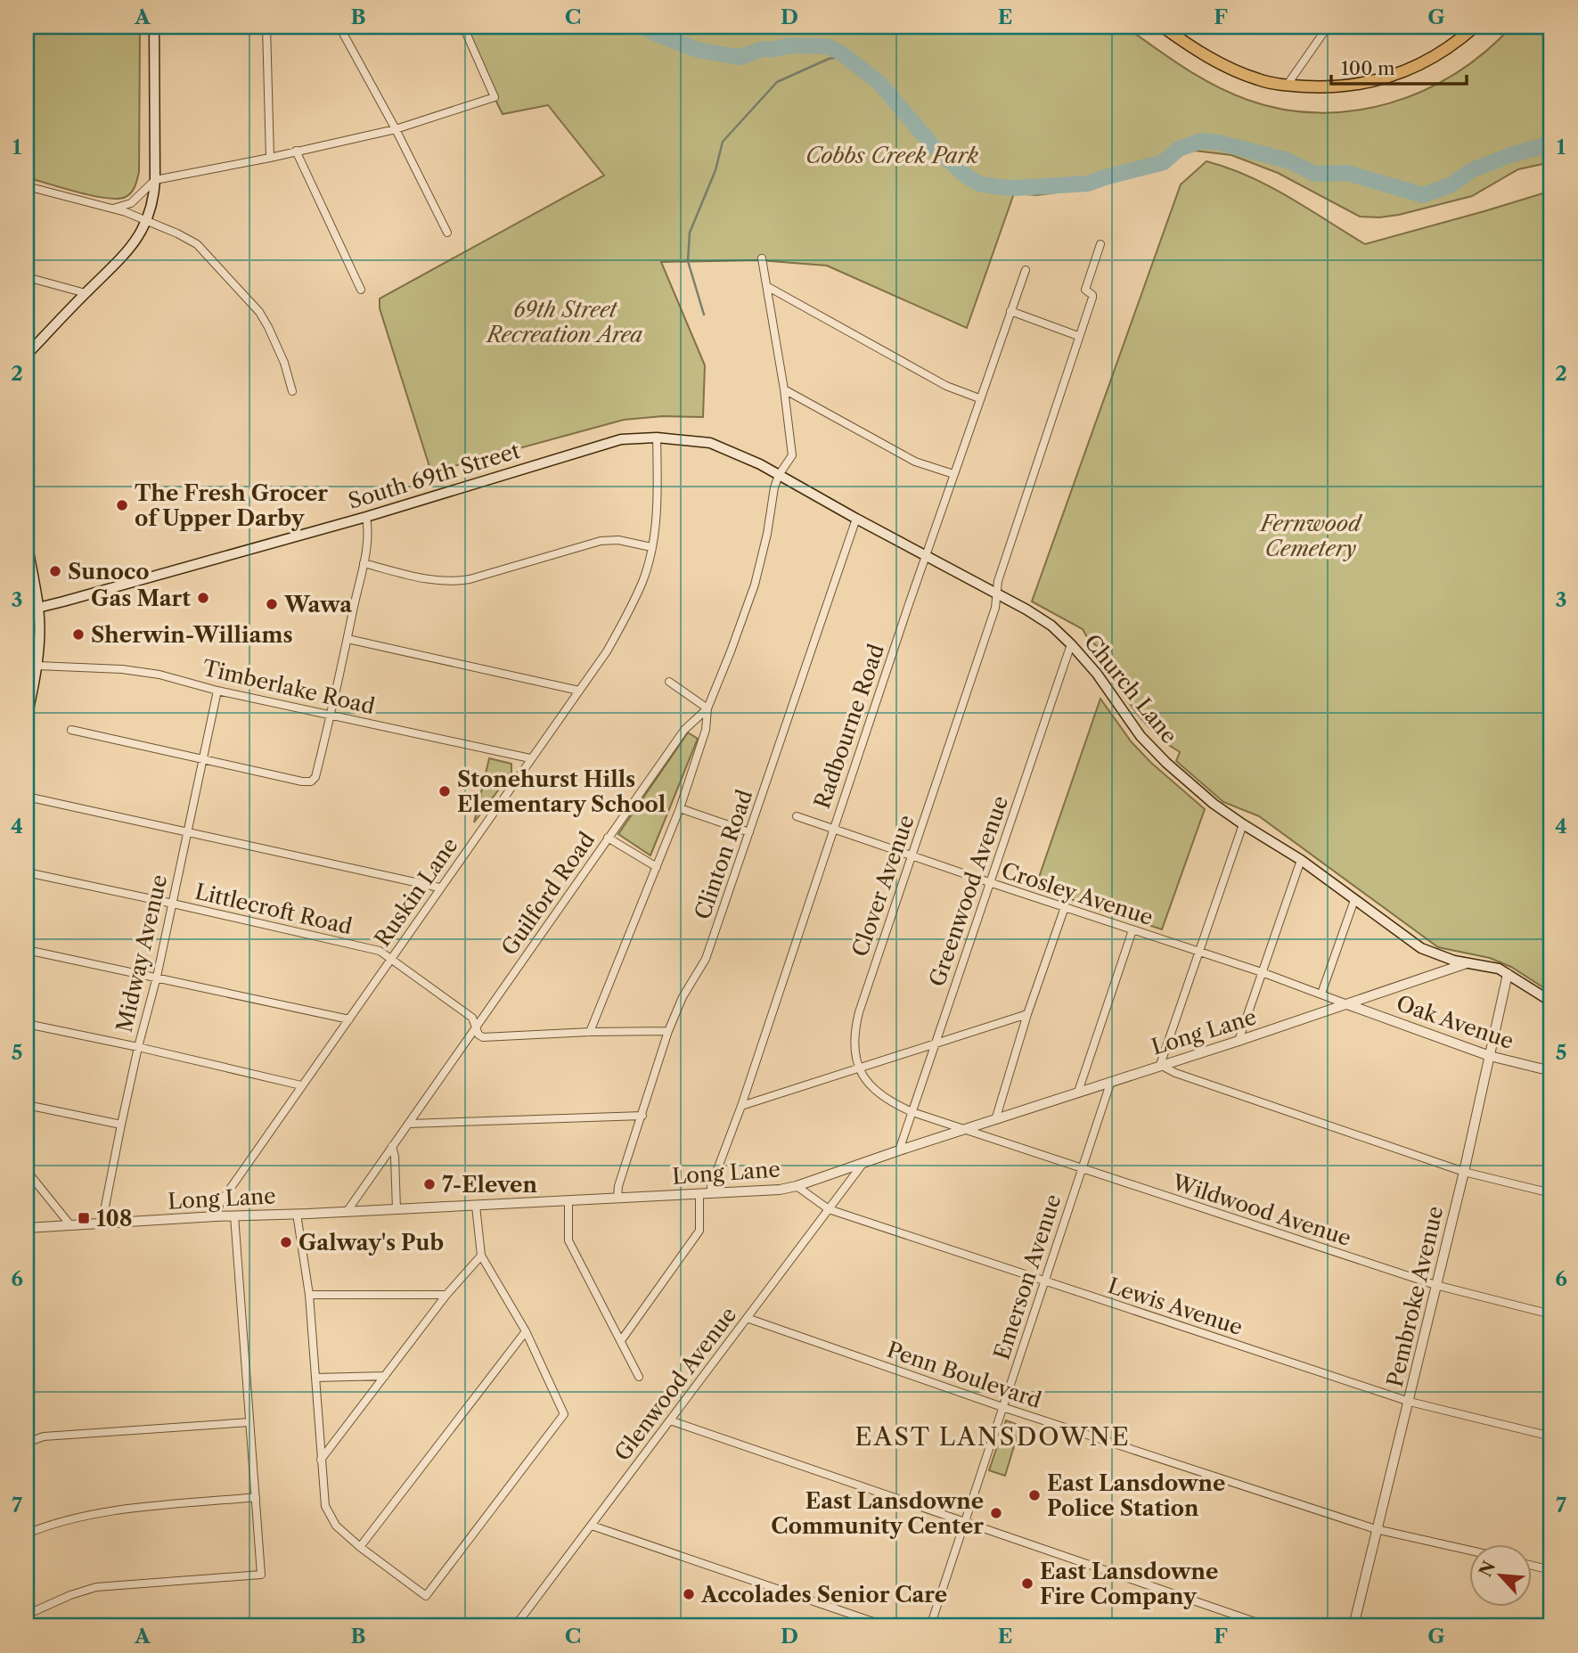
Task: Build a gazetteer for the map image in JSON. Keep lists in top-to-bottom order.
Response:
{
  "streets": {
    "main road": ["South 69th Street", "Church Lane"],
    "street": [
      "Timberlake Road",
      "Radbourne Road",
      "Clinton Road",
      "Clover Avenue",
      "Greenwood Avenue",
      "Ruskin Lane",
      "Guilford Road",
      "Crosley Avenue",
      "Littlecroft Road",
      "Midway Avenue",
      "Oak Avenue",
      "Long Lane",
      "Wildwood Avenue",
      "Emerson Avenue",
      "Pembroke Avenue",
      "Lewis Avenue",
      "Penn Boulevard",
      "Glenwood Avenue"
    ]
  },
  "crossings": [
    ["South 69th Street", "Church Lane"],
    ["South 69th Street", "Ruskin Lane"],
    ["South 69th Street", "Guilford Road"],
    ["Timberlake Road", "Ruskin Lane"],
    ["Timberlake Road", "Midway Avenue"],
    ["Church Lane", "Radbourne Road"],
    ["Church Lane", "Clinton Road"],
    ["Church Lane", "Clover Avenue"],
    ["Church Lane", "Greenwood Avenue"],
    ["Church Lane", "Guilford Road"],
    ["Church Lane", "Long Lane"],
    ["Church Lane", "Pembroke Avenue"],
    ["Radbourne Road", "Crosley Avenue"],
    ["Radbourne Road", "Long Lane"],
    ["Clinton Road", "Long Lane"],
    ["Clover Avenue", "Crosley Avenue"],
    ["Greenwood Avenue", "Crosley Avenue"],
    ["Greenwood Avenue", "Long Lane"],
    ["Ruskin Lane", "Littlecroft Road"],
    ["Ruskin Lane", "Long Lane"],
    ["Guilford Road", "Littlecroft Road"],
    ["Guilford Road", "Long Lane"],
    ["Crosley Avenue", "Oak Avenue"],
    ["Crosley Avenue", "Long Lane"],
    ["Littlecroft Road", "Midway Avenue"],
    ["Midway Avenue", "Long Lane"],
    ["Oak Avenue", "Long Lane"],
    ["Oak Avenue", "Pembroke Avenue"],
    ["Long Lane", "Wildwood Avenue"],
    ["Long Lane", "Emerson Avenue"],
    ["Long Lane", "Lewis Avenue"],
    ["Long Lane", "Glenwood Avenue"],
    ["Wildwood Avenue", "Emerson Avenue"],
    ["Wildwood Avenue", "Pembroke Avenue"],
    ["Emerson Avenue", "Lewis Avenue"],
    ["Emerson Avenue", "Penn Boulevard"],
    ["Pembroke Avenue", "Lewis Avenue"],
    ["Pembroke Avenue", "Penn Boulevard"],
    ["Lewis Avenue", "Glenwood Avenue"],
    ["Penn Boulevard", "Glenwood Avenue"]
  ],
  "districts": ["EAST LANSDOWNE"],
  "parks": ["Cobbs Creek Park", "69th Street Recreation Area", "Fernwood Cemetery"],
  "places": {
    "other": [
      "The Fresh Grocer of Upper Darby",
      "Sunoco",
      "Gas Mart",
      "Wawa",
      "Sherwin-Williams",
      "Stonehurst Hills Elementary School",
      "7-Eleven",
      "Galway's Pub",
      "East Lansdowne Police Station",
      "East Lansdowne Community Center",
      "East Lansdowne Fire Company",
      "Accolades Senior Care"
    ],
    "transit": ["108"]
  },
  "scale_bar": "100 m",
  "north": "top left",
  "grid": {
    "columns": [
      "A",
      "B",
      "C",
      "D",
      "E",
      "F",
      "G"
    ],
    "rows": [
      "1",
      "2",
      "3",
      "4",
      "5",
      "6",
      "7"
    ]
  }
}
